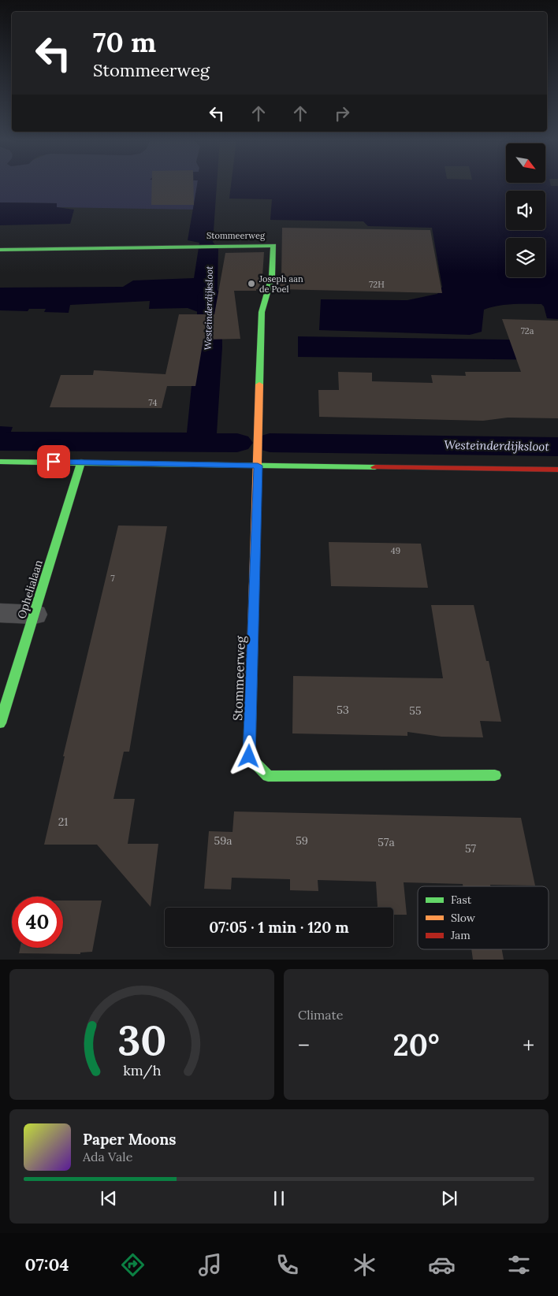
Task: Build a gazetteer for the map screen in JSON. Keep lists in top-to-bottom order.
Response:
{
  "streets": {
    "street": ["Stommeerweg", "Ophelialaan"]
  },
  "water": ["Westeinderdijksloot"],
  "places": ["Joseph aan de Poel"],
  "house_numbers": [
    "72H",
    "72a",
    "74",
    "49",
    "7",
    "53",
    "55",
    "21",
    "59a",
    "59",
    "57a",
    "57"
  ],
  "legend": ["Fast", "Slow", "Jam"],
  "north": "bottom right",
  "page": {
    "turn": ["70 m", "Stommeerweg"],
    "limit": "40",
    "trip": "07:05 · 1 min · 120 m",
    "tile": "Climate",
    "heat": ["−", "20°", "+"],
    "song": ["Paper Moons", "Ada Vale"],
    "tabs": "07:04",
    "gauge": ["30", "km/h"]
  }
}
